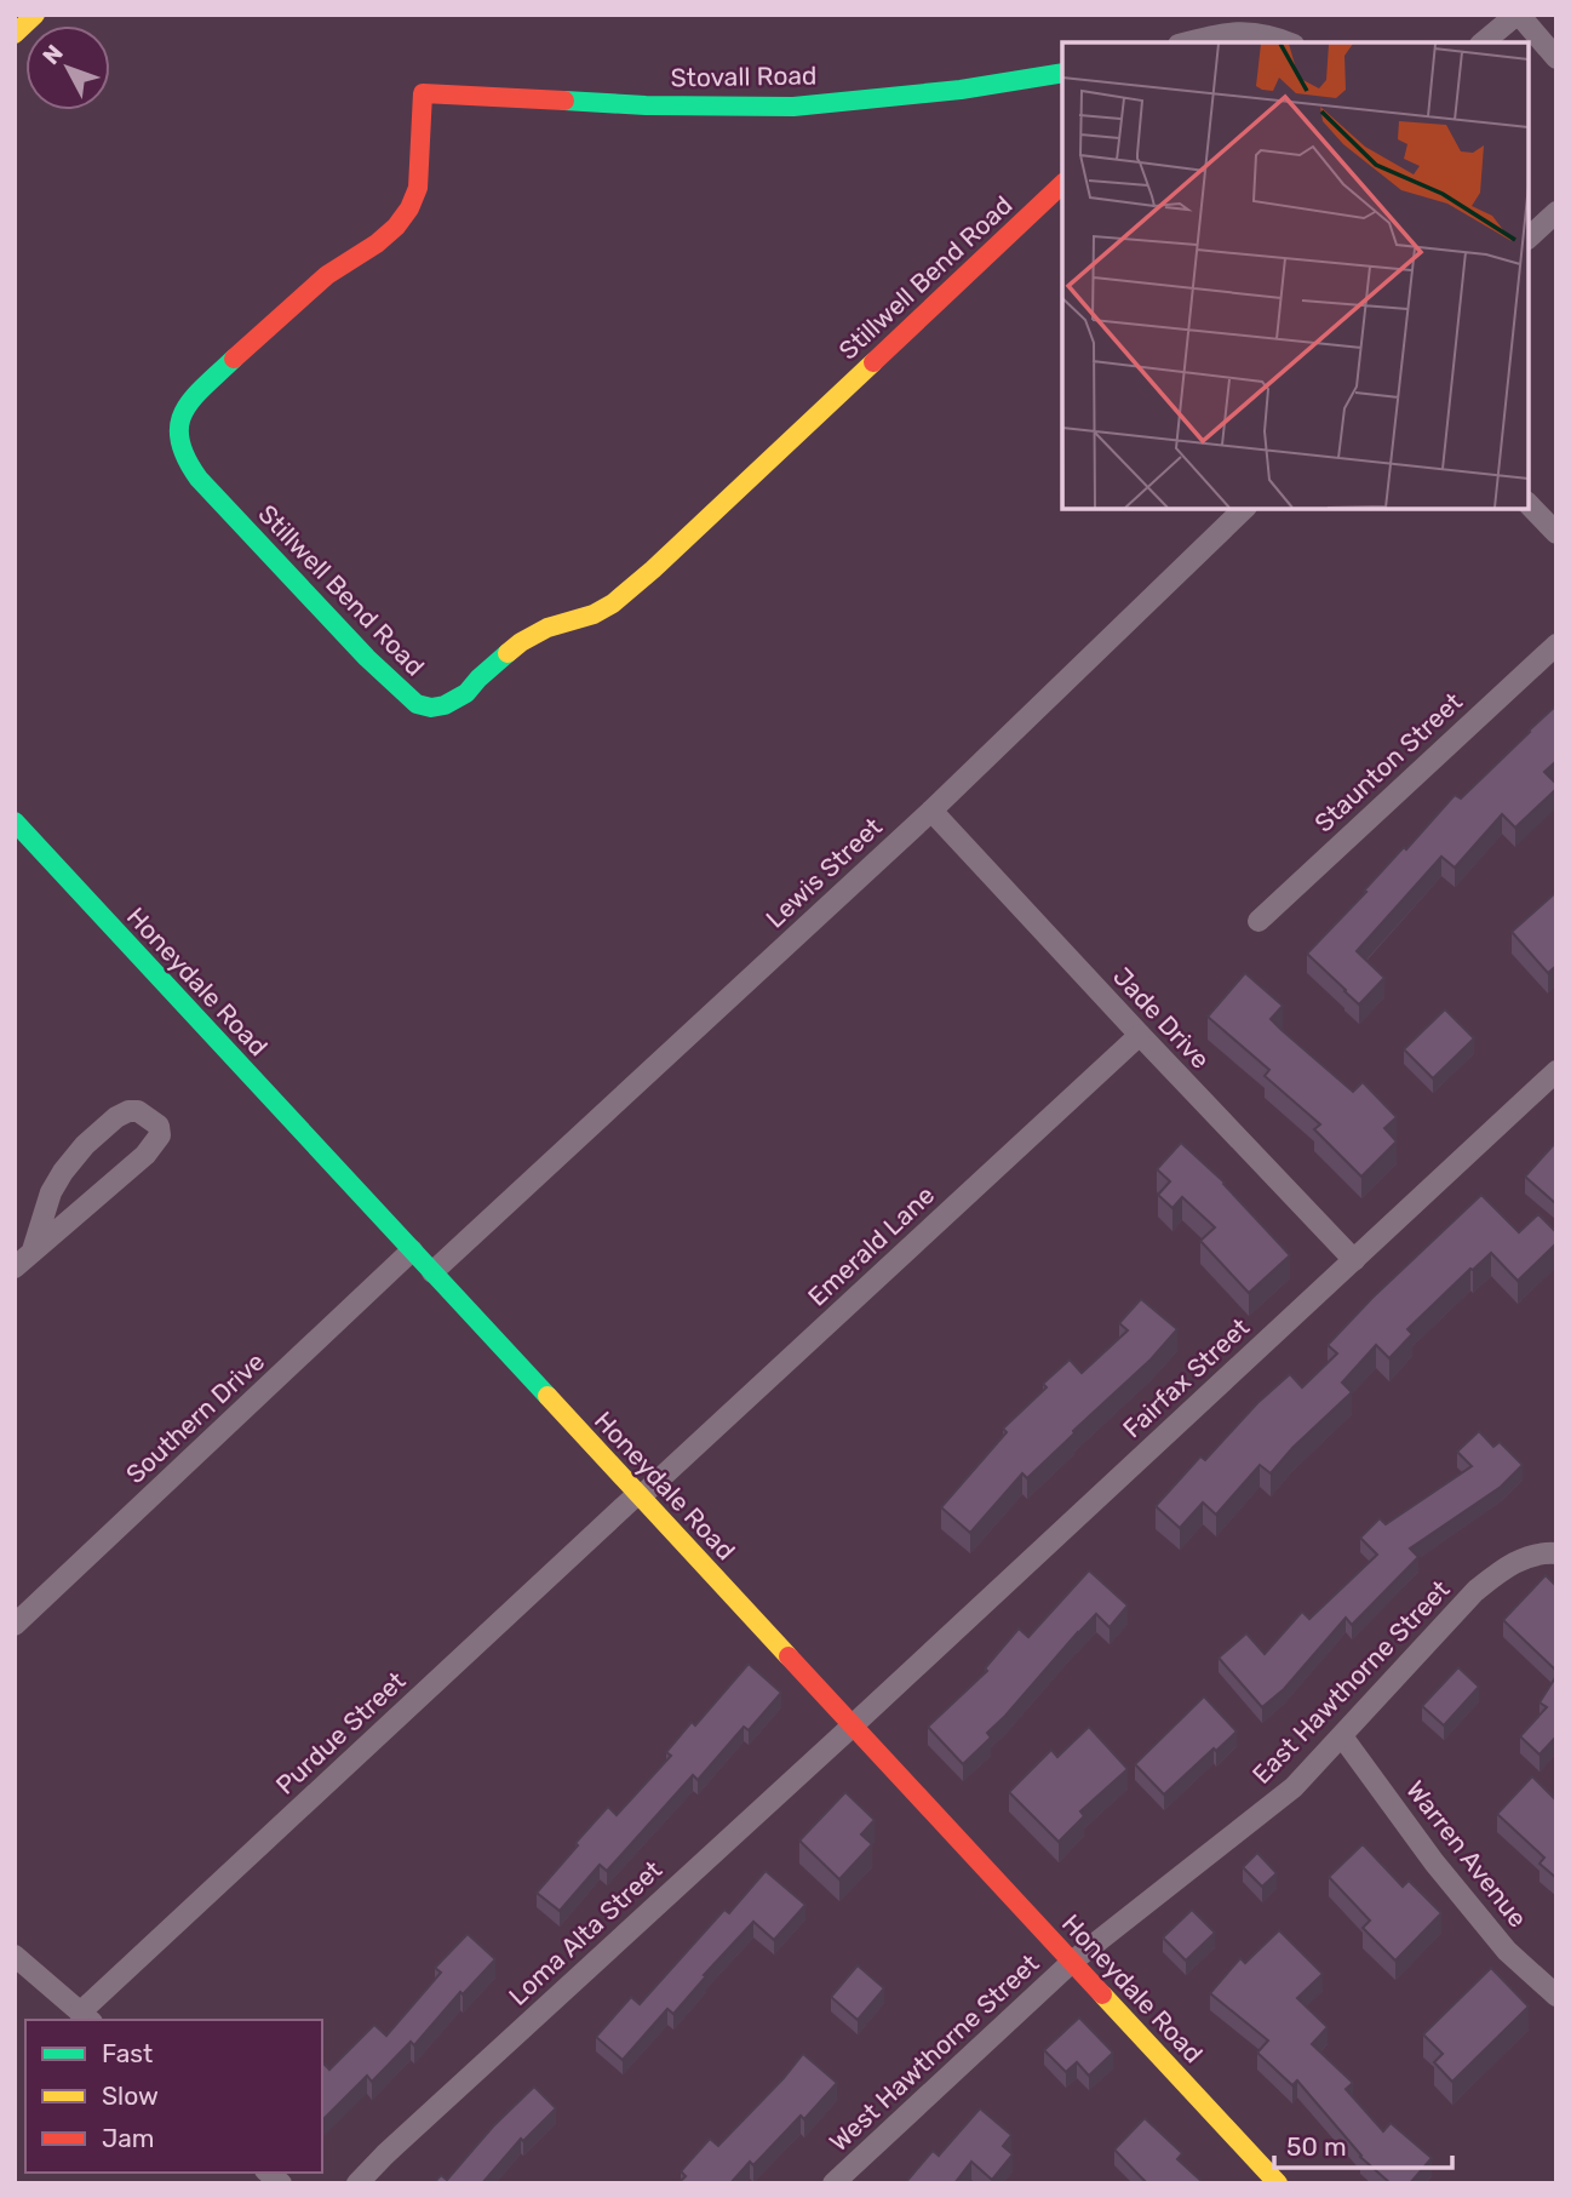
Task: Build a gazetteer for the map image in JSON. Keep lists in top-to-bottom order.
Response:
{
  "streets": {
    "street": [
      "Stovall Road",
      "Stillwell Bend Road",
      "Staunton Street",
      "Lewis Street",
      "Honeydale Road",
      "Jade Drive",
      "Emerald Lane",
      "Fairfax Street",
      "Southern Drive",
      "East Hawthorne Street",
      "Purdue Street",
      "Warren Avenue",
      "Loma Alta Street",
      "West Hawthorne Street"
    ]
  },
  "crossings": [
    ["Stovall Road", "Stillwell Bend Road"],
    ["Lewis Street", "Honeydale Road"],
    ["Lewis Street", "Jade Drive"],
    ["Honeydale Road", "Emerald Lane"],
    ["Honeydale Road", "Fairfax Street"],
    ["Honeydale Road", "Southern Drive"],
    ["Honeydale Road", "East Hawthorne Street"],
    ["Honeydale Road", "Purdue Street"],
    ["Honeydale Road", "Loma Alta Street"],
    ["Honeydale Road", "West Hawthorne Street"],
    ["Jade Drive", "Emerald Lane"],
    ["Jade Drive", "Fairfax Street"],
    ["Emerald Lane", "Purdue Street"],
    ["Fairfax Street", "Loma Alta Street"],
    ["East Hawthorne Street", "Warren Avenue"],
    ["East Hawthorne Street", "West Hawthorne Street"]
  ],
  "legend": ["Fast", "Slow", "Jam"],
  "scale_bar": "50 m",
  "north": "top left"
}
